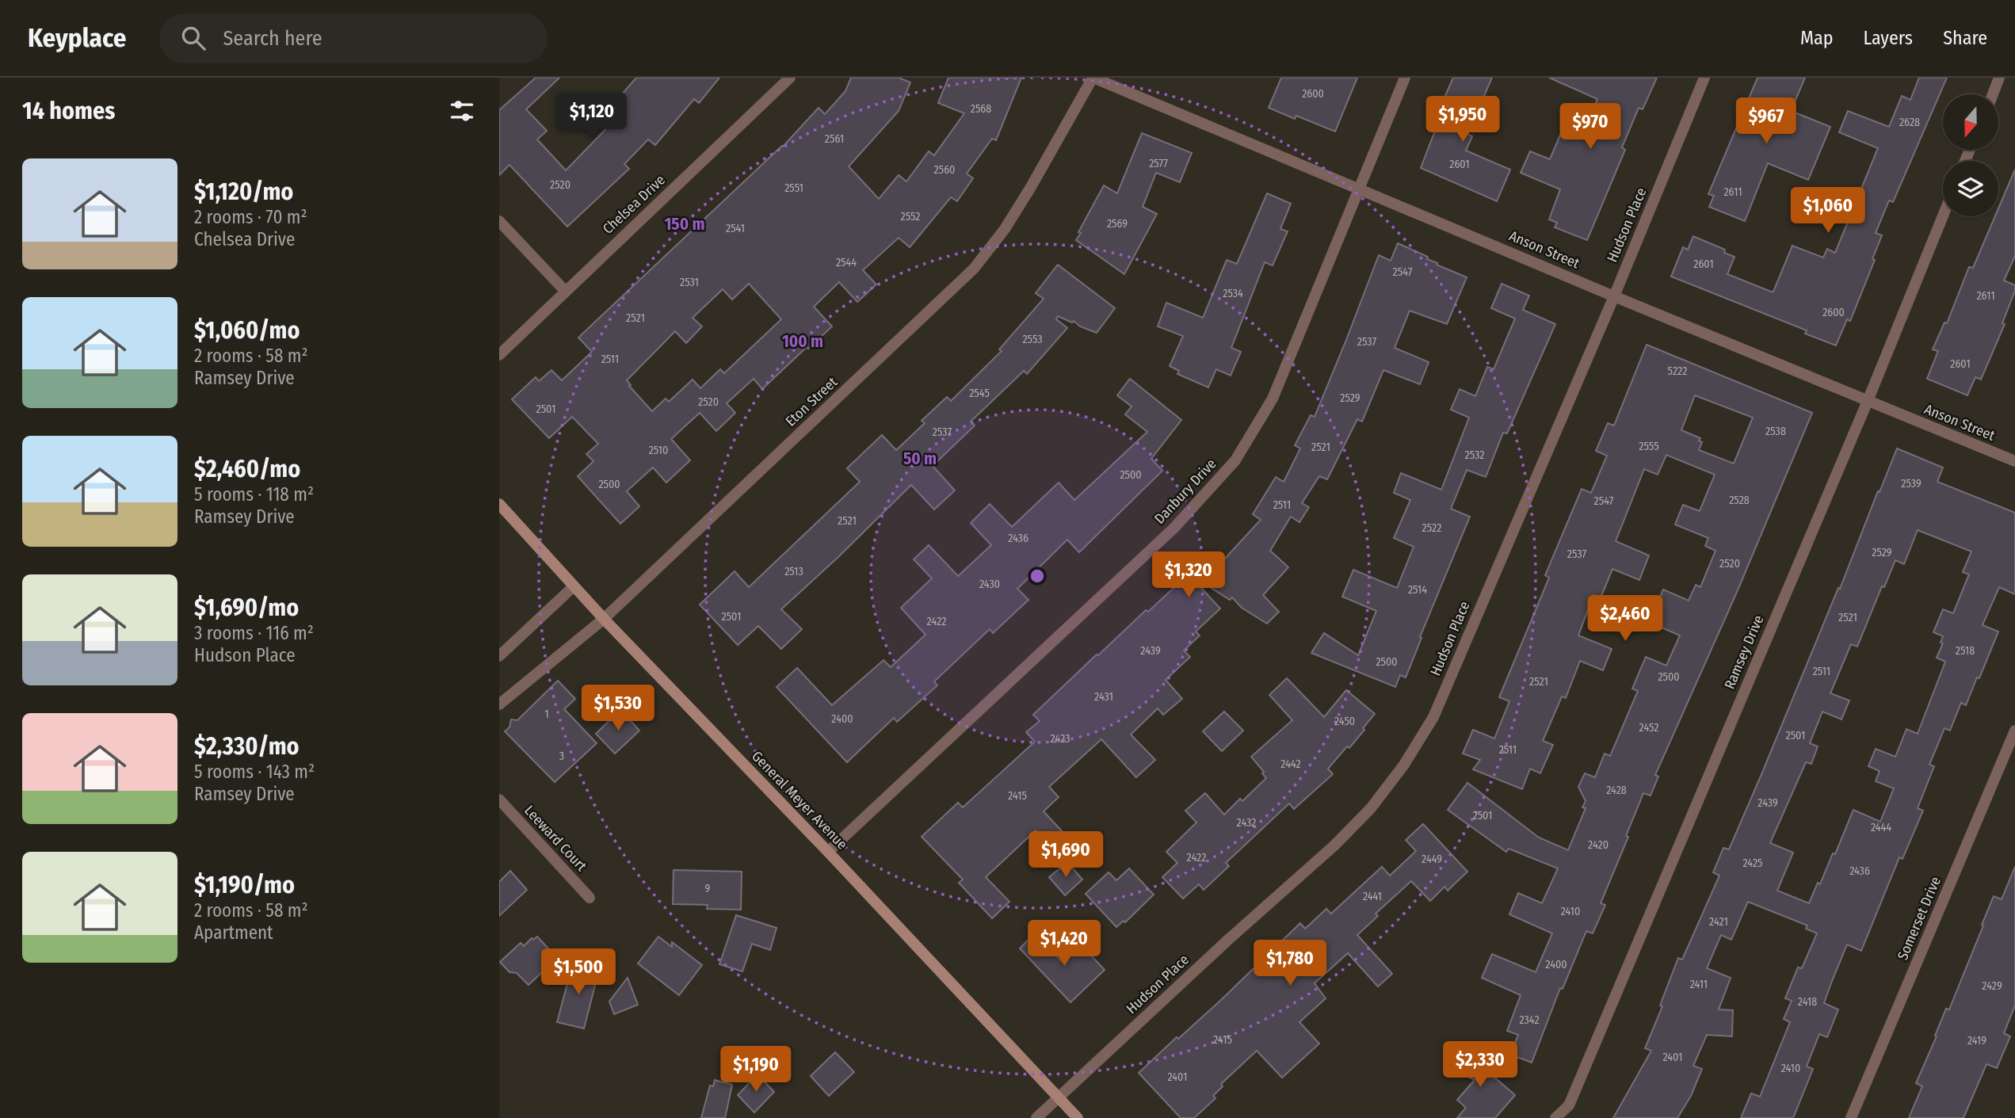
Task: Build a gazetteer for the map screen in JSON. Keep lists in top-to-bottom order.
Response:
{
  "streets": {
    "main road": ["General Meyer Avenue"],
    "street": [
      "Chelsea Drive",
      "Hudson Place",
      "Anson Street",
      "Eton Street",
      "Danbury Drive",
      "Ramsey Drive",
      "Leeward Court",
      "Somerset Drive"
    ]
  },
  "crossings": [
    ["Hudson Place", "Anson Street"],
    ["Hudson Place", "General Meyer Avenue"],
    ["Anson Street", "Eton Street"],
    ["Anson Street", "Danbury Drive"],
    ["Anson Street", "Ramsey Drive"],
    ["Eton Street", "General Meyer Avenue"],
    ["Danbury Drive", "General Meyer Avenue"]
  ],
  "house_numbers": [
    "2600",
    "2568",
    "2628",
    "2561",
    "2577",
    "2601",
    "2560",
    "2520",
    "2551",
    "2611",
    "2552",
    "2569",
    "2541",
    "2544",
    "2601",
    "2547",
    "2531",
    "2534",
    "2611",
    "2600",
    "2521",
    "2553",
    "2537",
    "2511",
    "2601",
    "5222",
    "2545",
    "2529",
    "2520",
    "2501",
    "2538",
    "2537",
    "2555",
    "2521",
    "2510",
    "2532",
    "2500",
    "2539",
    "2500",
    "2528",
    "2547",
    "2511",
    "2521",
    "2522",
    "2436",
    "2529",
    "2537",
    "2520",
    "2513",
    "2430",
    "2514",
    "2501",
    "2521",
    "2422",
    "2439",
    "2518",
    "2500",
    "2511",
    "2500",
    "2521",
    "2431",
    "1",
    "2400",
    "2450",
    "2452",
    "2501",
    "2423",
    "2511",
    "3",
    "2442",
    "2428",
    "2415",
    "2439",
    "2501",
    "2432",
    "2444",
    "2420",
    "2422",
    "2449",
    "2425",
    "2436",
    "9",
    "2441",
    "2410",
    "2421",
    "2400",
    "2411",
    "2429",
    "2418",
    "2342",
    "2415",
    "2419",
    "2401",
    "2410",
    "2401"
  ],
  "north": "bottom",
  "page": {
    "header": "Keyplace",
    "search": "Search here",
    "nav": ["Map", "Layers", "Share"],
    "heading": "14 homes",
    "price": [
      "$1,120",
      "$1,950",
      "$967",
      "$970",
      "$1,060",
      "$1,320",
      "$2,460",
      "$1,530",
      "$1,690",
      "$1,420",
      "$1,780",
      "$1,500",
      "$2,330",
      "$1,190"
    ],
    "list": [
      {
        "name": "$1,120/mo",
        "note": "2 rooms · 70 m² · Chelsea Drive"
      },
      {
        "name": "$1,060/mo",
        "note": "2 rooms · 58 m² · Ramsey Drive"
      },
      {
        "name": "$2,460/mo",
        "note": "5 rooms · 118 m² · Ramsey Drive"
      },
      {
        "name": "$1,690/mo",
        "note": "3 rooms · 116 m² · Hudson Place"
      },
      {
        "name": "$2,330/mo",
        "note": "5 rooms · 143 m² · Ramsey Drive"
      },
      {
        "name": "$1,190/mo",
        "note": "2 rooms · 58 m² · Apartment"
      }
    ]
  },
  "rings": ["150 m", "100 m", "50 m"]
}
